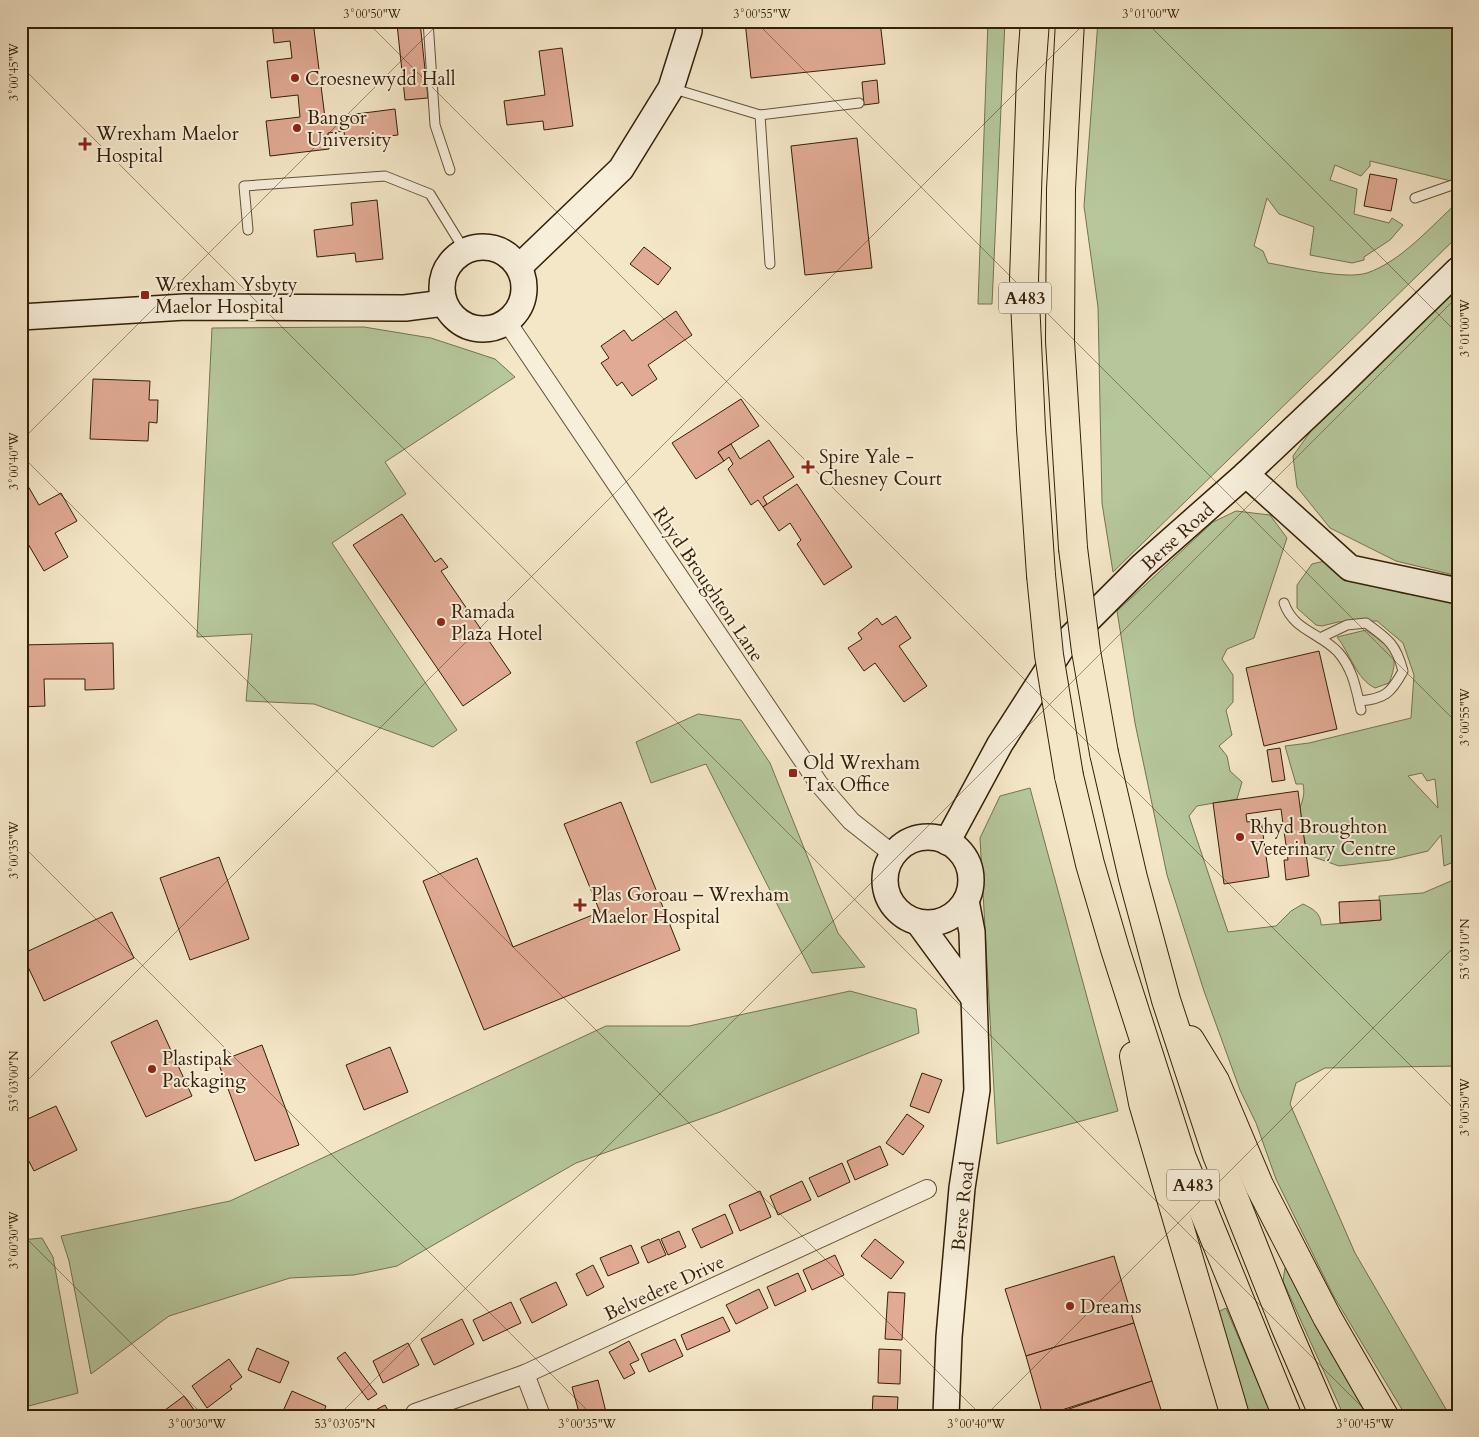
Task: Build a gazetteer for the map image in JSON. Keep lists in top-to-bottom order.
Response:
{
  "streets": {
    "highway": ["A483"],
    "main road": ["Berse Road"],
    "street": ["Rhyd Broughton Lane", "Belvedere Drive"]
  },
  "crossings": [
    ["Berse Road", "Rhyd Broughton Lane"]
  ],
  "places": {
    "other": [
      "Croesnewydd Hall",
      "Bangor University",
      "Ramada Plaza Hotel",
      "Rhyd Broughton Veterinary Centre",
      "Plastipak Packaging",
      "Dreams"
    ],
    "health": ["Wrexham Maelor Hospital", "Spire Yale - Chesney Court", "Plas Goroau – Wrexham Maelor Hospital"],
    "transit": ["Wrexham Ysbyty Maelor Hospital", "Old Wrexham Tax Office"]
  },
  "coordinates": [
    "3°00'50\"W",
    "3°00'55\"W",
    "3°01'00\"W",
    "3°00'45\"W",
    "3°00'40\"W",
    "3°00'35\"W",
    "53°03'10\"N",
    "53°03'00\"N",
    "3°00'30\"W",
    "53°03'05\"N"
  ]
}
